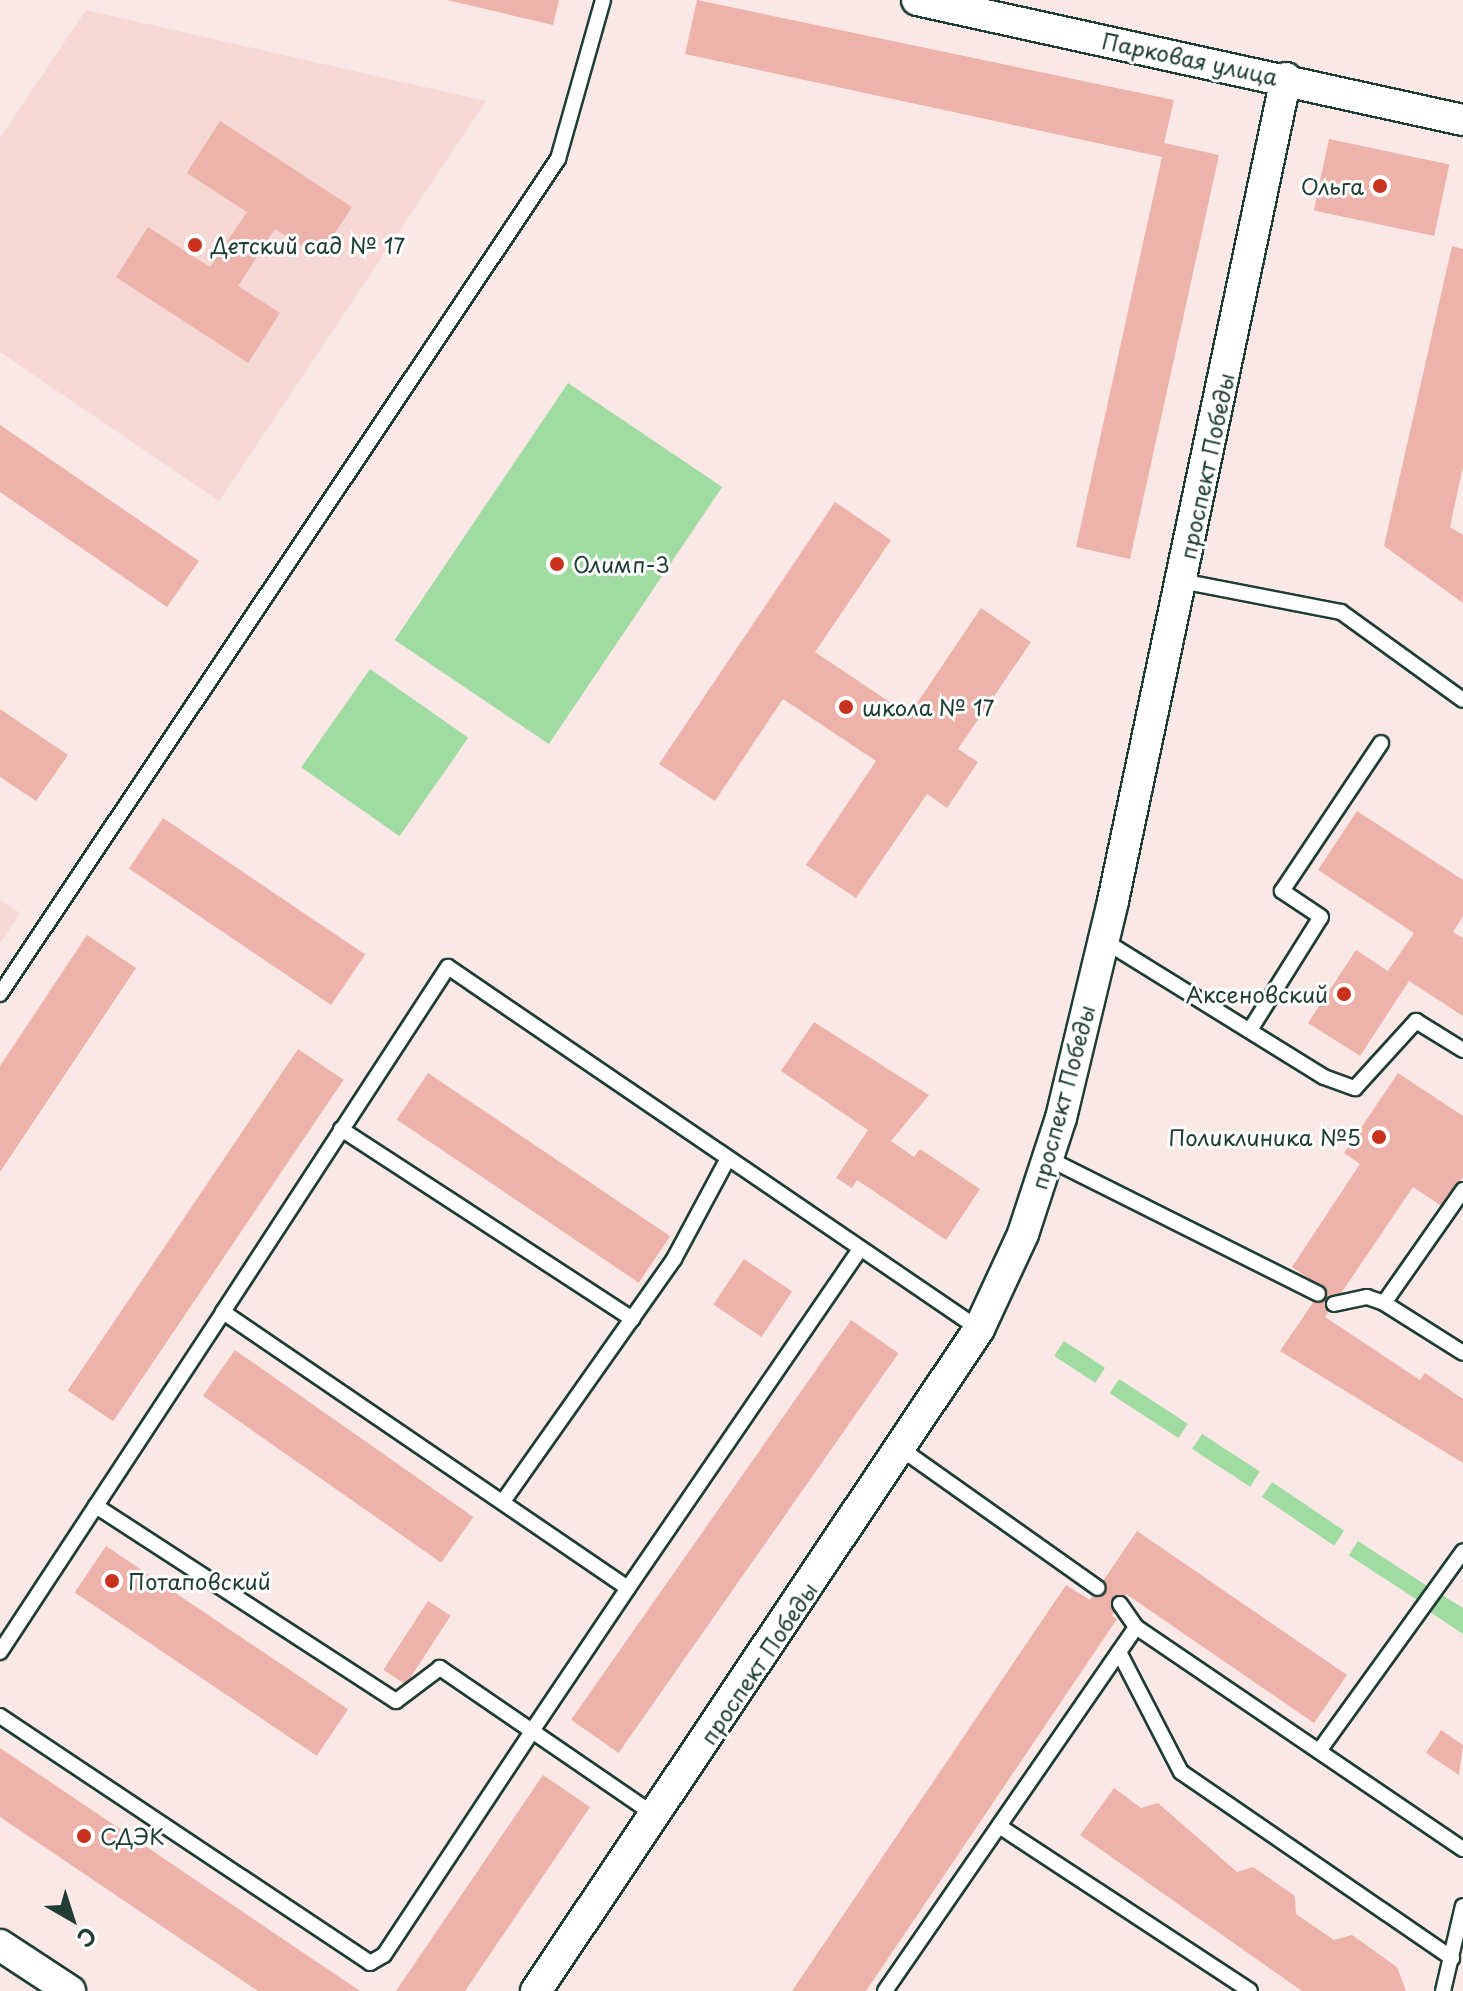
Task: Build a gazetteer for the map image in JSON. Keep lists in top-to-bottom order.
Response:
{
  "streets": {
    "street": ["Парковая улица", "проспект Победы"]
  },
  "crossings": [
    ["Парковая улица", "проспект Победы"]
  ],
  "places": [
    "Ольга",
    "Детский сад № 17",
    "Олимп-3",
    "школа № 17",
    "Аксеновский",
    "Поликлиника №5",
    "Потаповский",
    "СДЭК"
  ],
  "north": "bottom right"
}
